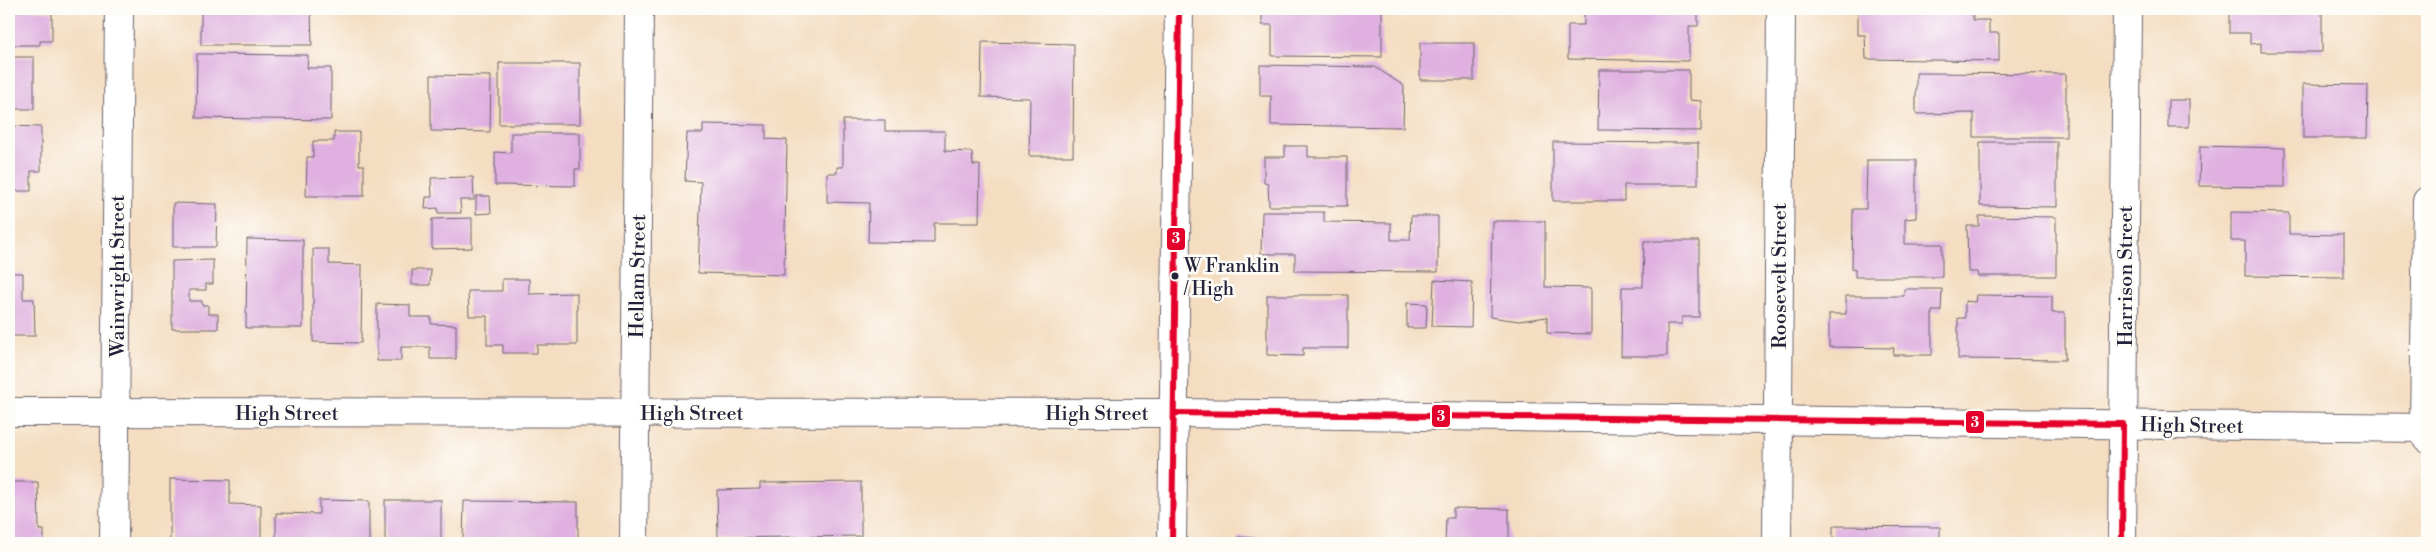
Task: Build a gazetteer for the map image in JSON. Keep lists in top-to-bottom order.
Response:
{
  "streets": {
    "street": [
      "Wainwright Street",
      "Hellam Street",
      "Roosevelt Street",
      "Harrison Street",
      "High Street"
    ]
  },
  "crossings": [
    ["Wainwright Street", "High Street"],
    ["Hellam Street", "High Street"],
    ["Roosevelt Street", "High Street"],
    ["Harrison Street", "High Street"]
  ],
  "places": ["W Franklin / High"],
  "lines": ["transit line 3"]
}
